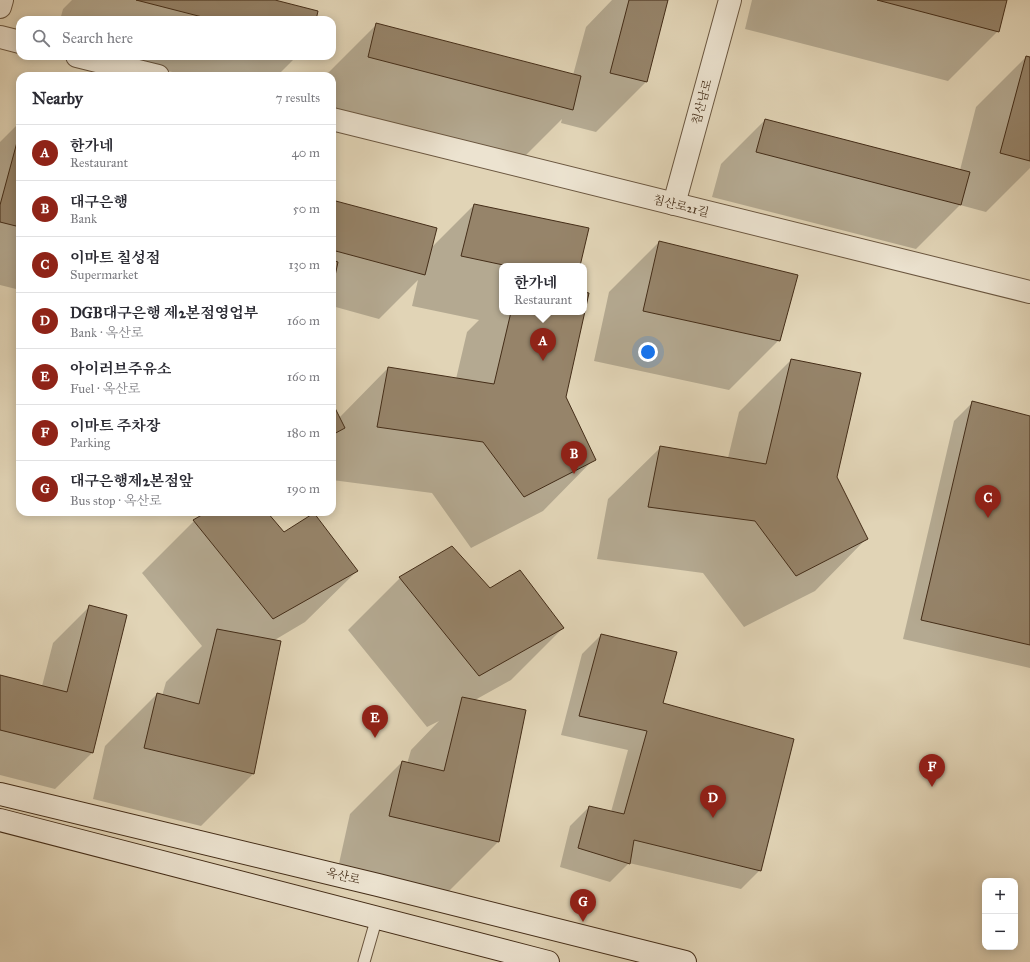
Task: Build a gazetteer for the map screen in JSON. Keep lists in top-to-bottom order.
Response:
{
  "streets": {
    "main road": ["침산남로", "침산로21길", "옥산로"]
  },
  "crossings": [
    ["침산남로", "침산로21길"]
  ],
  "page": {
    "search": "Search here",
    "heading": ["Nearby", "7 results"],
    "list": [
      {
        "mark": "A",
        "name": "한가네",
        "note": "Restaurant",
        "value": "40 m"
      },
      {
        "mark": "B",
        "name": "대구은행",
        "note": "Bank",
        "value": "50 m"
      },
      {
        "mark": "C",
        "name": "이마트 칠성점",
        "note": "Supermarket",
        "value": "130 m"
      },
      {
        "mark": "D",
        "name": "DGB대구은행 제2본점영업부",
        "note": "Bank · 옥산로",
        "value": "160 m"
      },
      {
        "mark": "E",
        "name": "아이러브주유소",
        "note": "Fuel · 옥산로",
        "value": "160 m"
      },
      {
        "mark": "F",
        "name": "이마트 주차장",
        "note": "Parking",
        "value": "180 m"
      },
      {
        "mark": "G",
        "name": "대구은행제2본점앞",
        "note": "Bus stop · 옥산로",
        "value": "190 m"
      }
    ],
    "popup": ["한가네", "Restaurant"],
    "pins": [
      "A",
      "B",
      "C",
      "E",
      "F",
      "D",
      "G"
    ],
    "map_buttons": ["+", "−"]
  }
}
